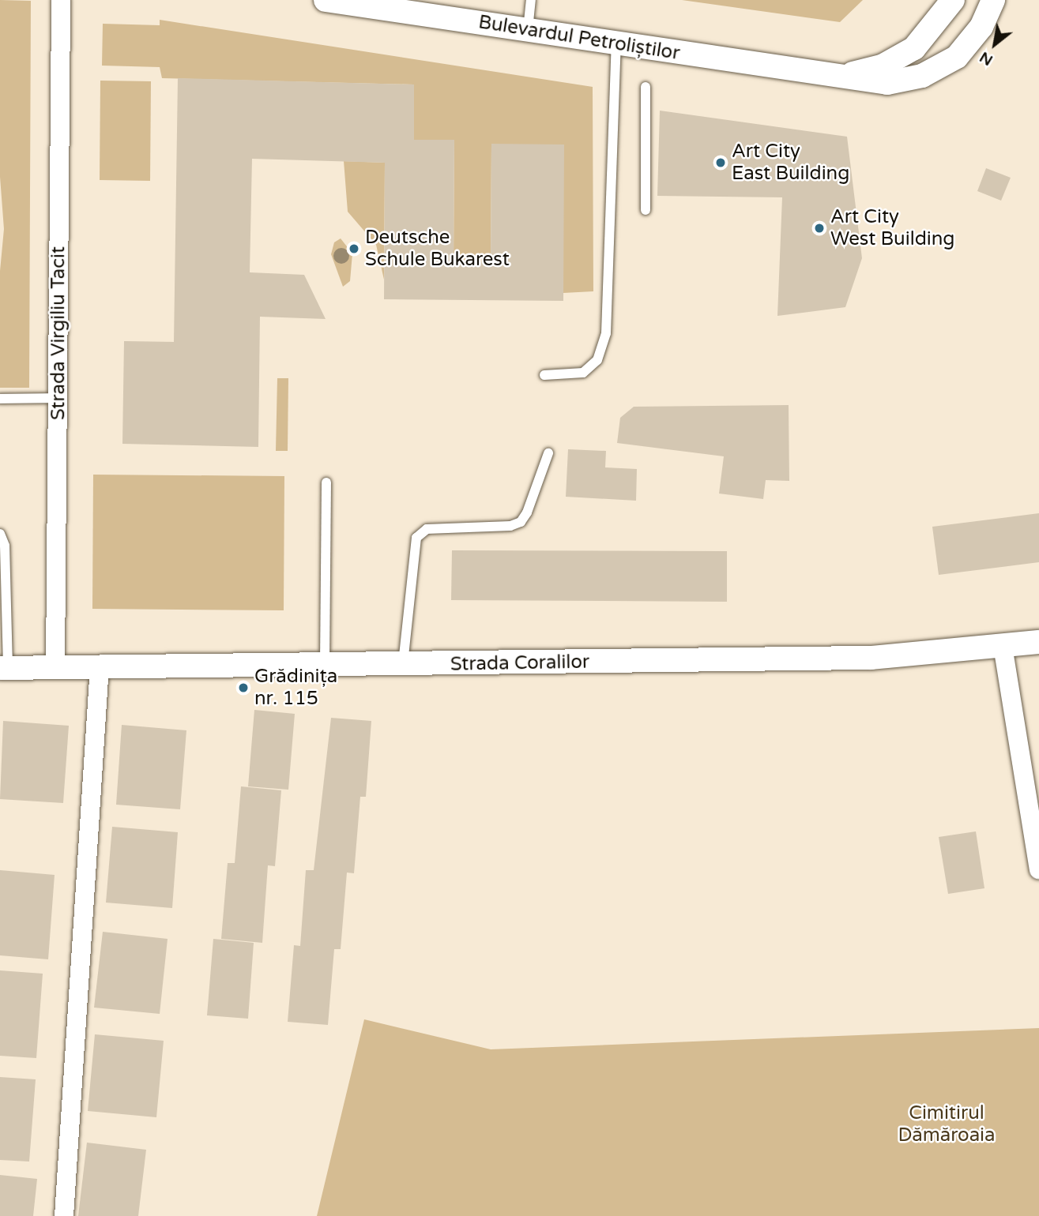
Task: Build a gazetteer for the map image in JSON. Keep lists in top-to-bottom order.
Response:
{
  "streets": {
    "street": ["Bulevardul Petroliștilor", "Strada Virgiliu Tacit", "Strada Coralilor"]
  },
  "crossings": [
    ["Strada Virgiliu Tacit", "Strada Coralilor"]
  ],
  "parks": ["Cimitirul Dămăroaia"],
  "places": [
    "Art City East Building",
    "Art City West Building",
    "Deutsche Schule Bukarest",
    "Grădinița nr. 115"
  ],
  "north": "bottom left"
}
